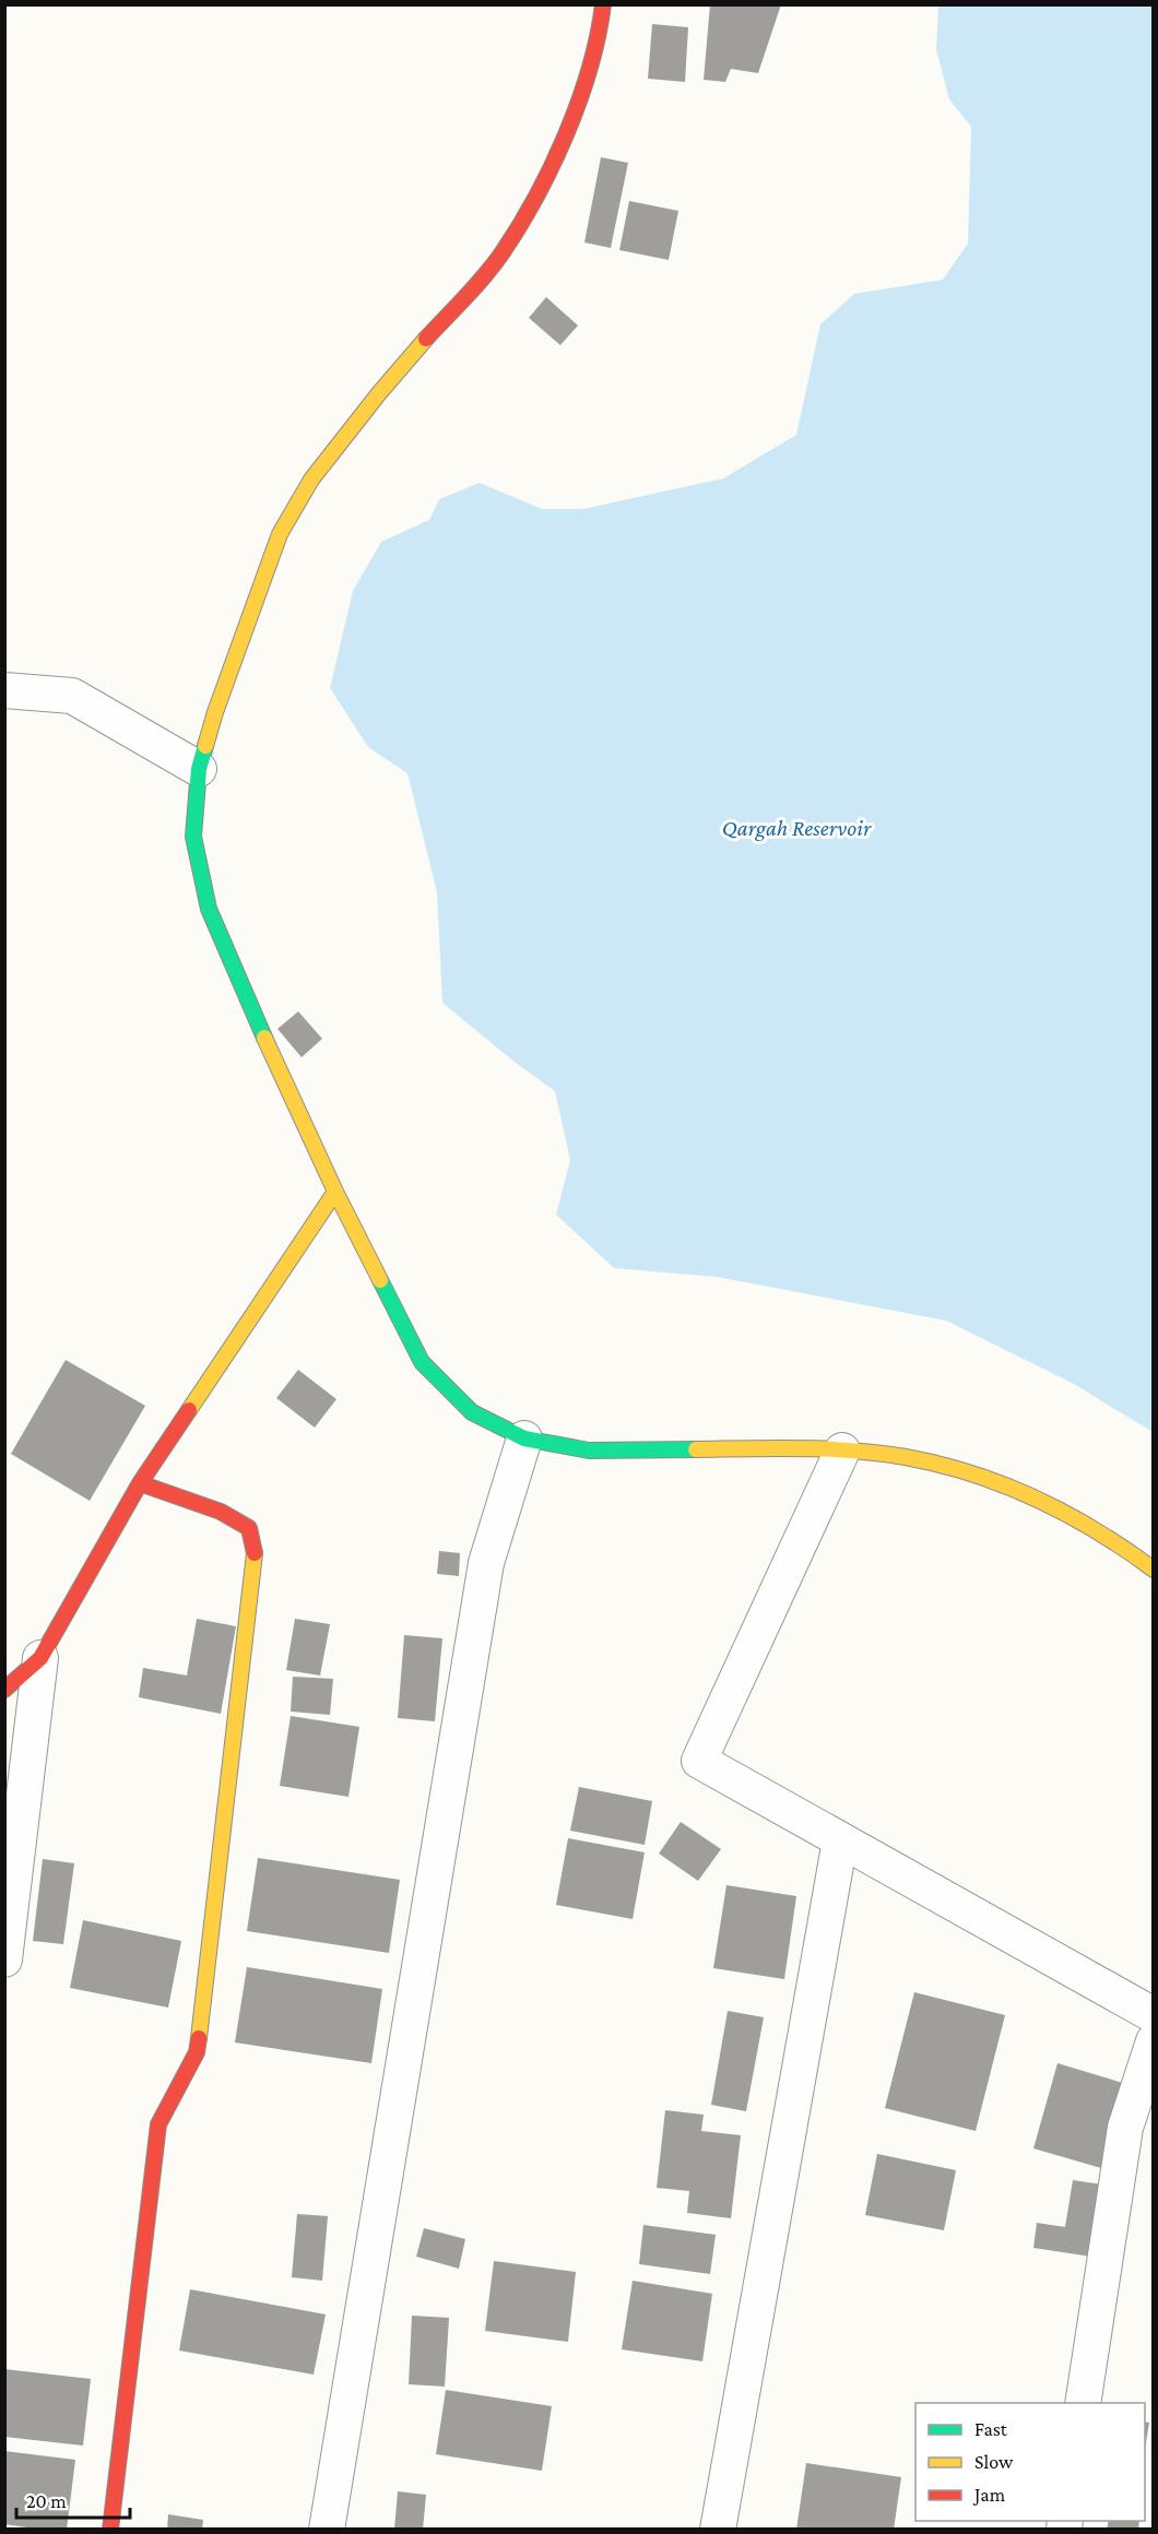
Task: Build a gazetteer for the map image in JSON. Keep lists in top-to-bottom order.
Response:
{
  "water": ["Qargah Reservoir"],
  "legend": ["Fast", "Slow", "Jam"],
  "scale_bar": "20 m"
}
